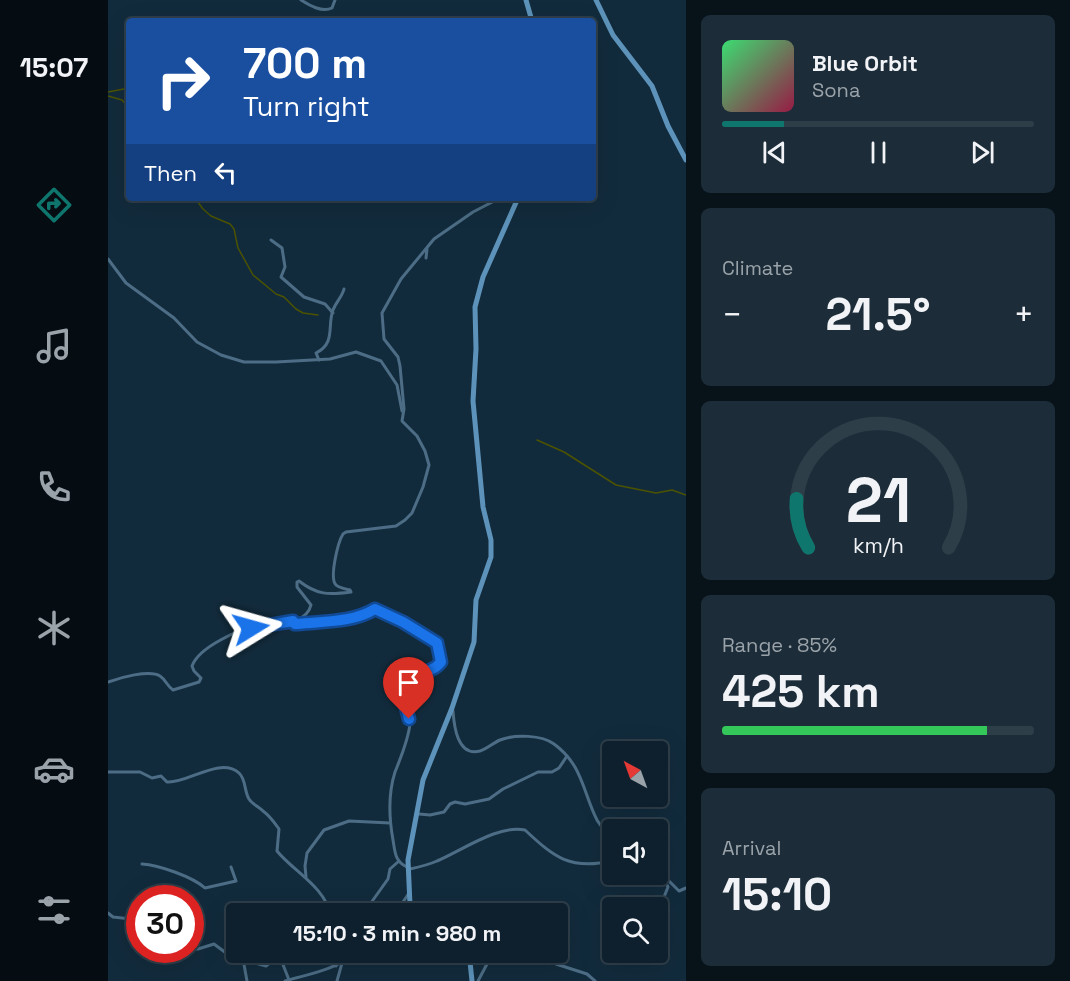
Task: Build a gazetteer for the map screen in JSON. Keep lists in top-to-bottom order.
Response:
{
  "north": "top left",
  "page": {
    "tabs": "15:07",
    "turn": ["700 m", "Turn right"],
    "song": ["Blue Orbit", "Sona"],
    "then": "Then",
    "tile": [
      "Climate",
      ["Range · 85%", "425 km"],
      ["Arrival", "15:10"]
    ],
    "heat": ["−", "21.5°", "+"],
    "limit": "30",
    "trip": "15:10 · 3 min · 980 m",
    "gauge": ["21", "km/h"]
  }
}
